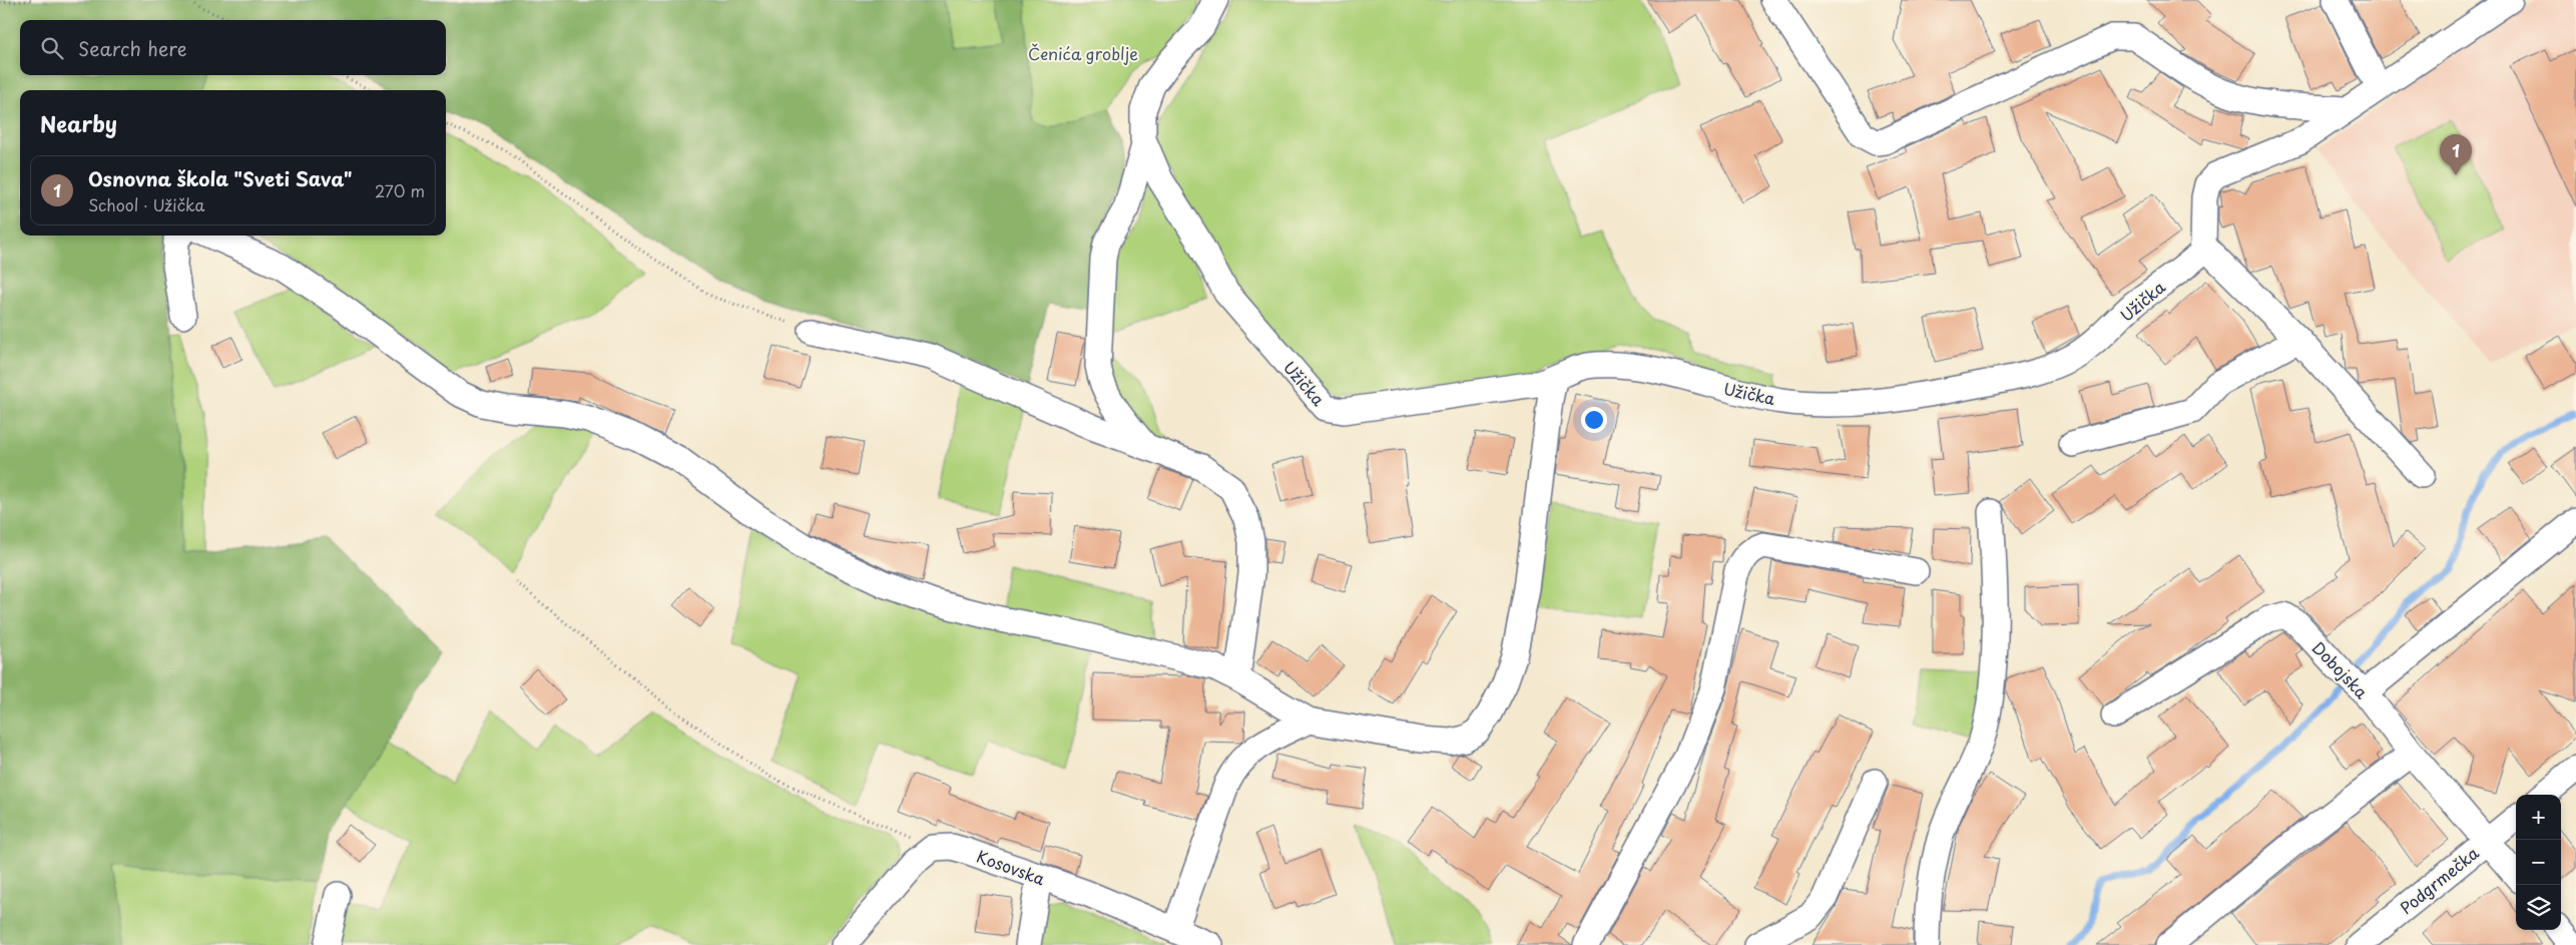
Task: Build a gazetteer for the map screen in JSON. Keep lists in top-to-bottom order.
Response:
{
  "streets": {
    "street": [
      "Užička",
      "Dobojska",
      "Kosovska",
      "Podgrmečka"
    ]
  },
  "crossings": [
    ["Dobojska", "Podgrmečka"]
  ],
  "parks": ["Čenića groblje"],
  "page": {
    "search": "Search here",
    "heading": "Nearby",
    "pins": "1",
    "list": [
      {
        "mark": "1",
        "name": "Osnovna škola \"Sveti Sava\"",
        "note": "School · Užička",
        "value": "270 m"
      }
    ],
    "map_buttons": ["+", "−"]
  }
}
